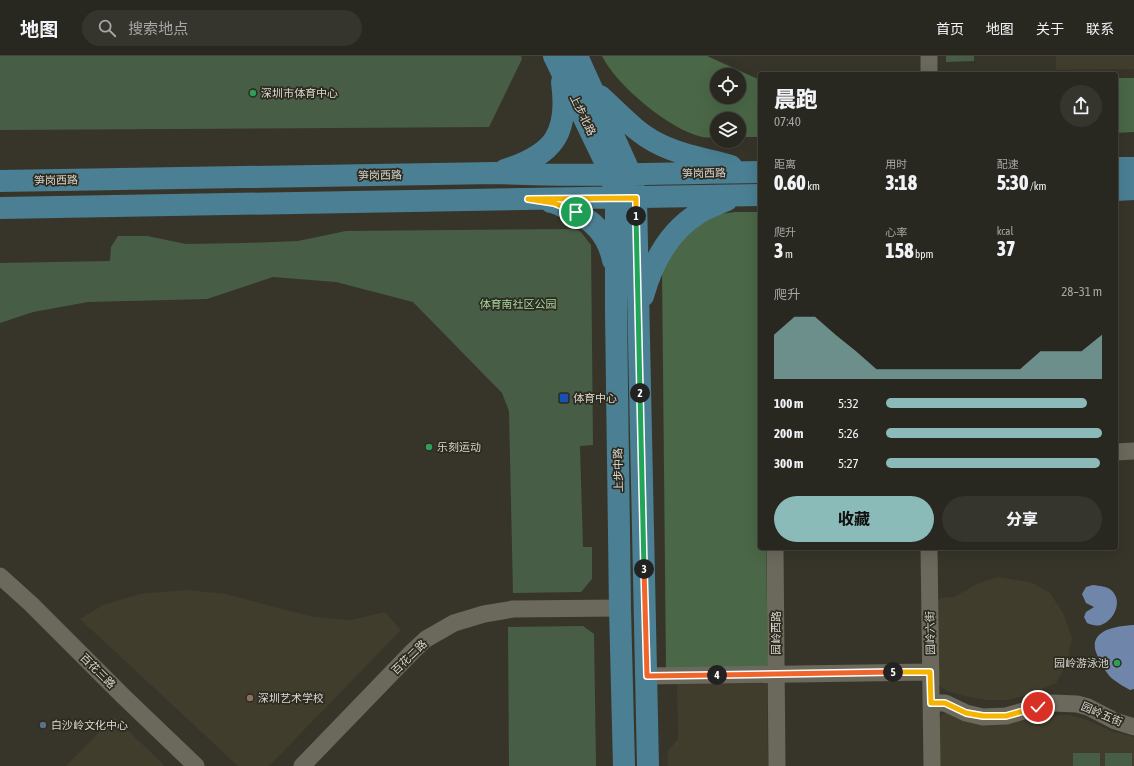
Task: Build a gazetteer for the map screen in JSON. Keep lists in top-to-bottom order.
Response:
{
  "streets": {
    "main road": ["上步北路", "笋岗西路", "上步中路"],
    "street": [
      "园岭西路",
      "园岭六街",
      "百花二路",
      "百花三路",
      "园岭五街"
    ]
  },
  "crossings": [
    ["上步北路", "笋岗西路"],
    ["上步北路", "上步中路"],
    ["笋岗西路", "上步中路"],
    ["上步中路", "百花二路"],
    ["园岭六街", "园岭五街"]
  ],
  "parks": ["体育南社区公园"],
  "places": {
    "other": [
      "深圳市体育中心",
      "乐刻运动",
      "园岭游泳池",
      "深圳艺术学校",
      "白沙岭文化中心"
    ],
    "transit": ["体育中心"]
  },
  "page": {
    "header": "地图",
    "search": "搜索地点",
    "nav": [
      "首页",
      "地图",
      "关于",
      "联系"
    ],
    "heading": ["晨跑", "07:40"],
    "stats": [
      ["距离", "0.60 km"],
      ["用时", "3:18"],
      ["配速", "5:30 /km"],
      ["爬升", "3 m"],
      ["心率", "158 bpm"],
      ["kcal", "37"]
    ],
    "pins": [
      "1",
      "2",
      "3",
      "5",
      "4"
    ],
    "chart": ["爬升", "28–31 m"],
    "list": [
      {
        "name": "100 m",
        "note": "5:32"
      },
      {
        "name": "200 m",
        "note": "5:26"
      },
      {
        "name": "300 m",
        "note": "5:27"
      }
    ],
    "buttons": ["收藏", "分享"]
  }
}
